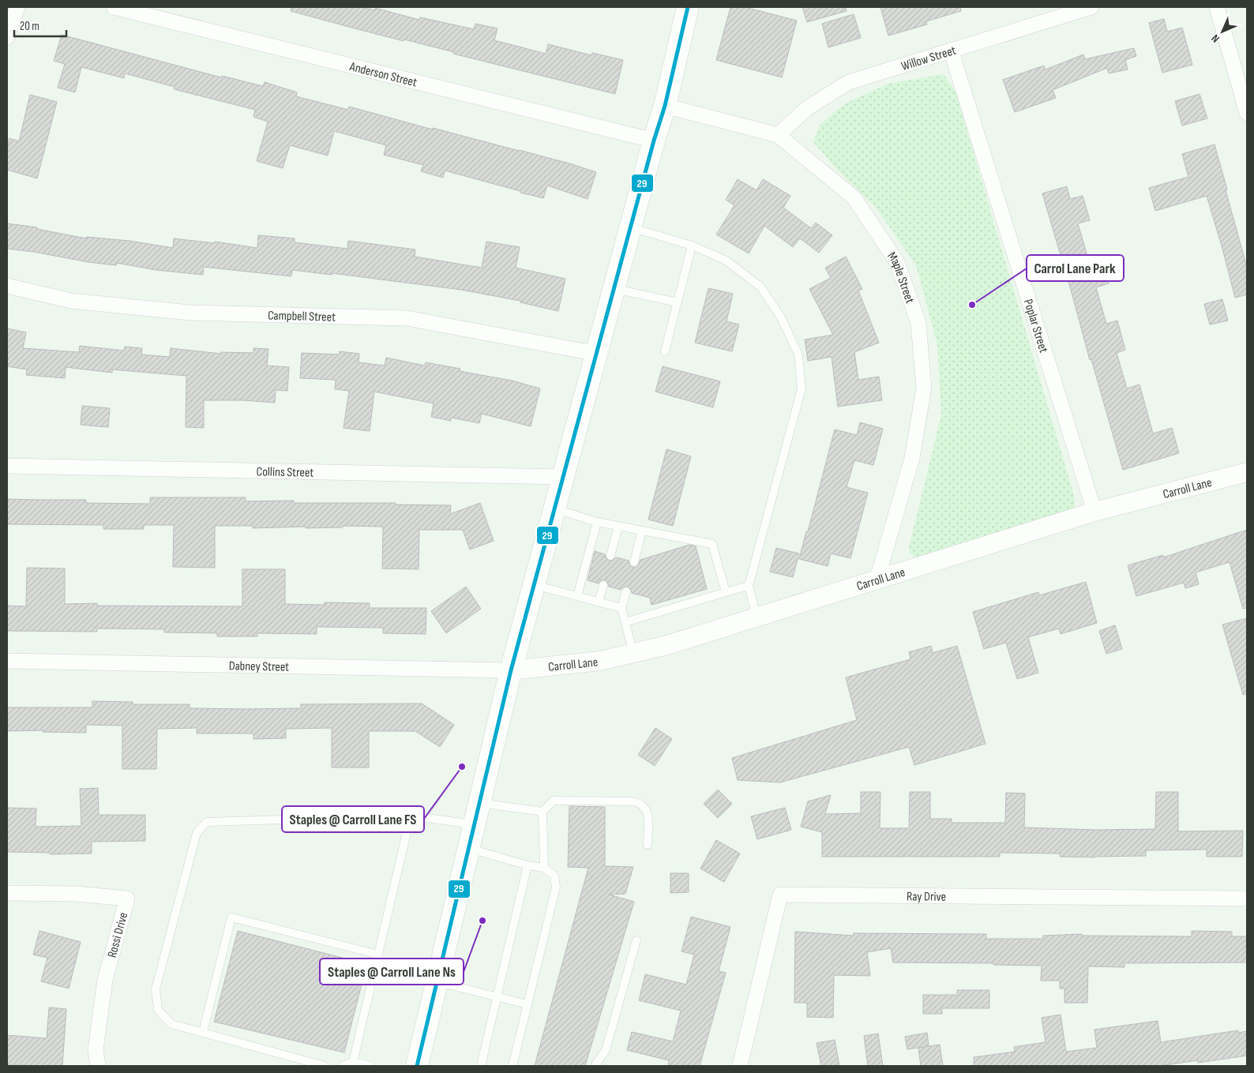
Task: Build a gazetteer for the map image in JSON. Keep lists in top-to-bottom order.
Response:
{
  "streets": {
    "street": [
      "Willow Street",
      "Anderson Street",
      "Maple Street",
      "Campbell Street",
      "Poplar Street",
      "Collins Street",
      "Carroll Lane",
      "Dabney Street",
      "Ray Drive",
      "Rossi Drive"
    ]
  },
  "crossings": [
    ["Willow Street", "Maple Street"],
    ["Willow Street", "Poplar Street"],
    ["Maple Street", "Carroll Lane"],
    ["Poplar Street", "Carroll Lane"],
    ["Carroll Lane", "Dabney Street"]
  ],
  "places": ["Carrol Lane Park", "Staples @ Carroll Lane FS", "Staples @ Carroll Lane Ns"],
  "lines": ["transit line 29"],
  "scale_bar": "20 m",
  "north": "bottom left"
}
